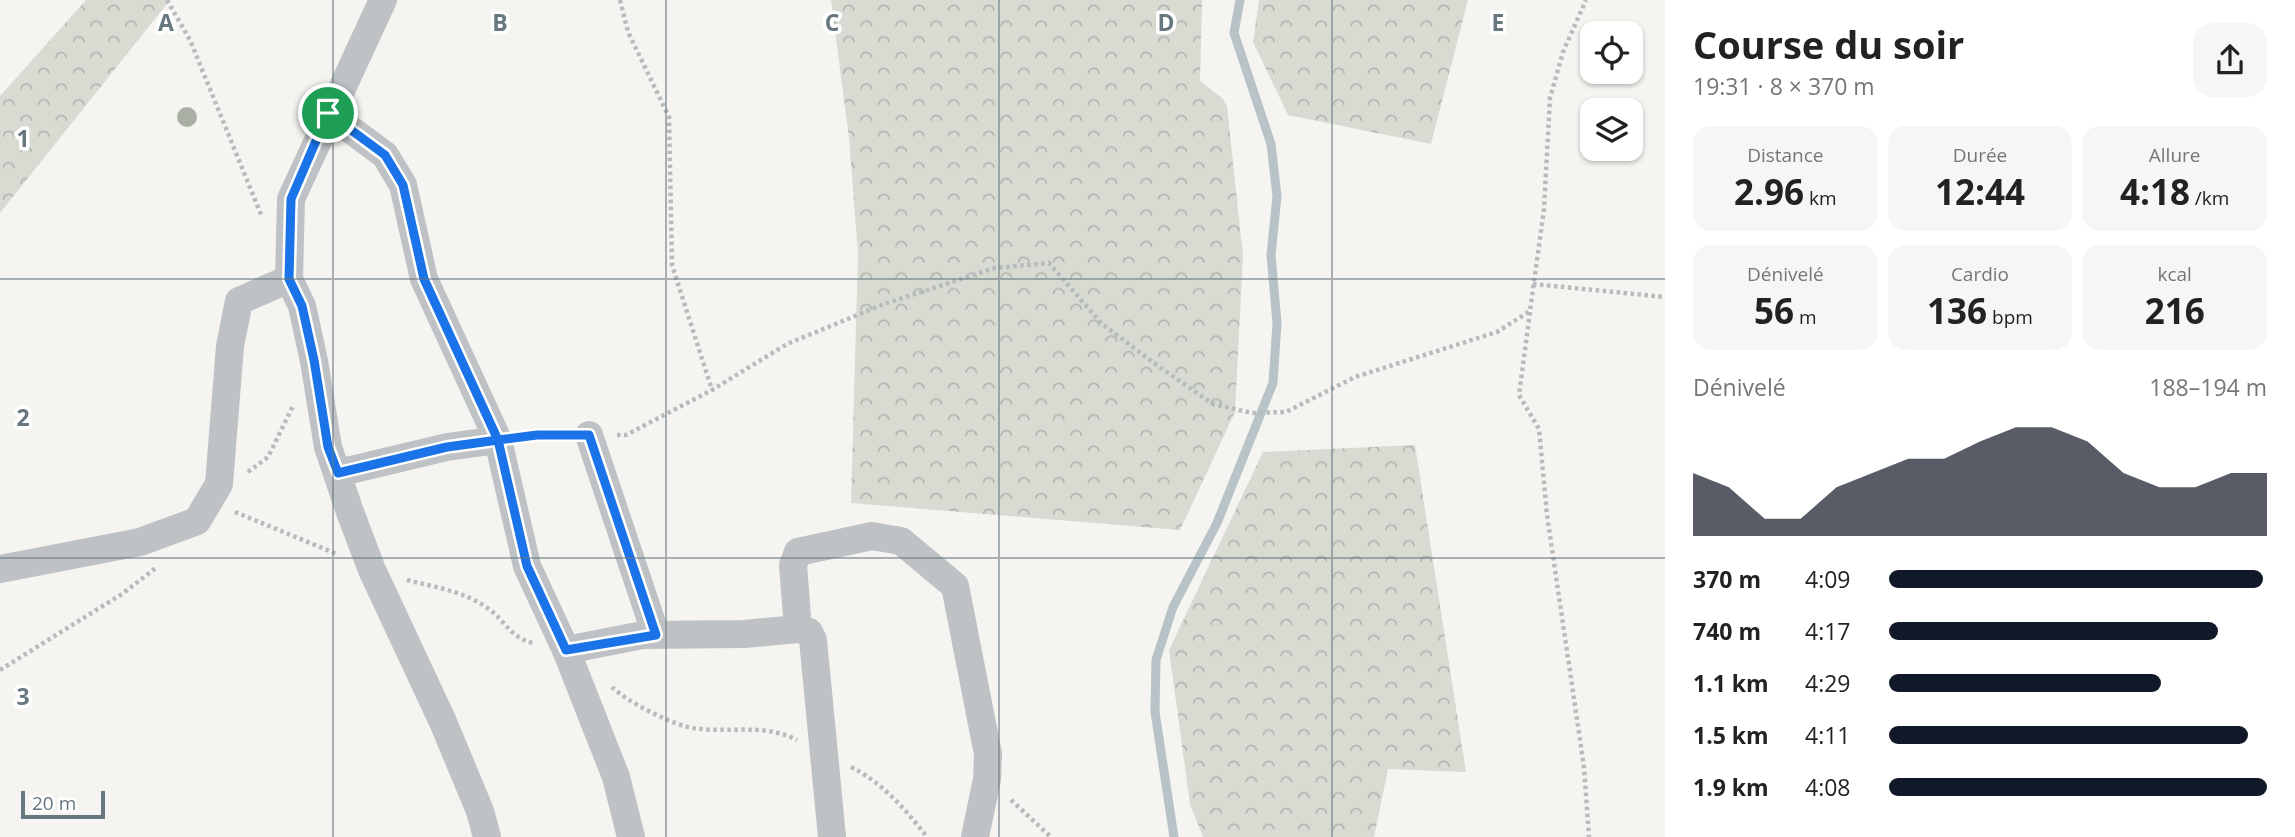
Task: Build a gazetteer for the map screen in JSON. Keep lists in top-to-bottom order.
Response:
{
  "scale_bar": "20 m",
  "page": {
    "heading": ["Course du soir", "19:31 · 8 × 370 m"],
    "stats": [
      ["Distance", "2.96 km"],
      ["Durée", "12:44"],
      ["Allure", "4:18 /km"],
      ["Dénivelé", "56 m"],
      ["Cardio", "136 bpm"],
      ["kcal", "216"]
    ],
    "chart": ["Dénivelé", "188–194 m"],
    "list": [
      {
        "name": "370 m",
        "note": "4:09"
      },
      {
        "name": "740 m",
        "note": "4:17"
      },
      {
        "name": "1.1 km",
        "note": "4:29"
      },
      {
        "name": "1.5 km",
        "note": "4:11"
      },
      {
        "name": "1.9 km",
        "note": "4:08"
      }
    ],
    "scale": "20 m"
  },
  "grid": {
    "columns": [
      "A",
      "B",
      "C",
      "D",
      "E"
    ],
    "rows": ["1", "2", "3"]
  }
}
